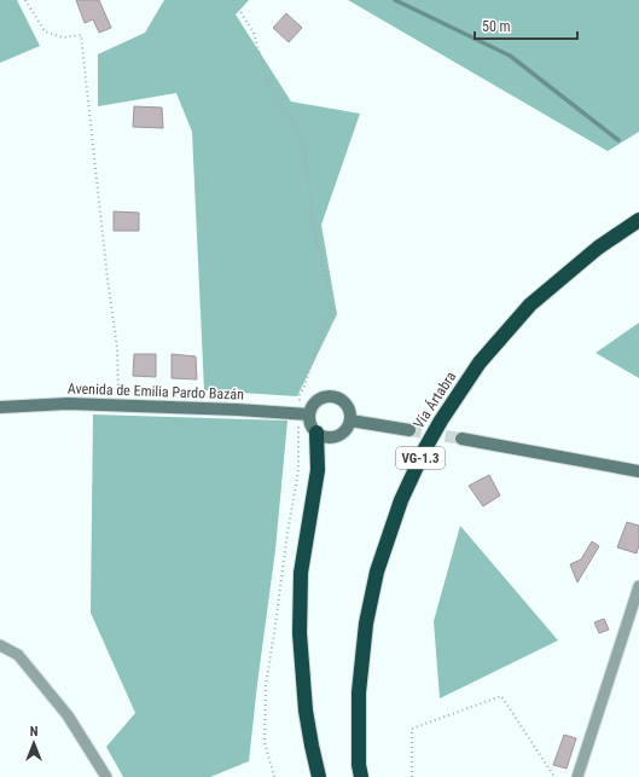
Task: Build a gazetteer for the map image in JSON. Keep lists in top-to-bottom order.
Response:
{
  "streets": {
    "highway": ["Vía Ártabra", "VG-1.3"],
    "street": ["Avenida de Emilia Pardo Bazán"]
  },
  "scale_bar": "50 m",
  "north": "top"
}
